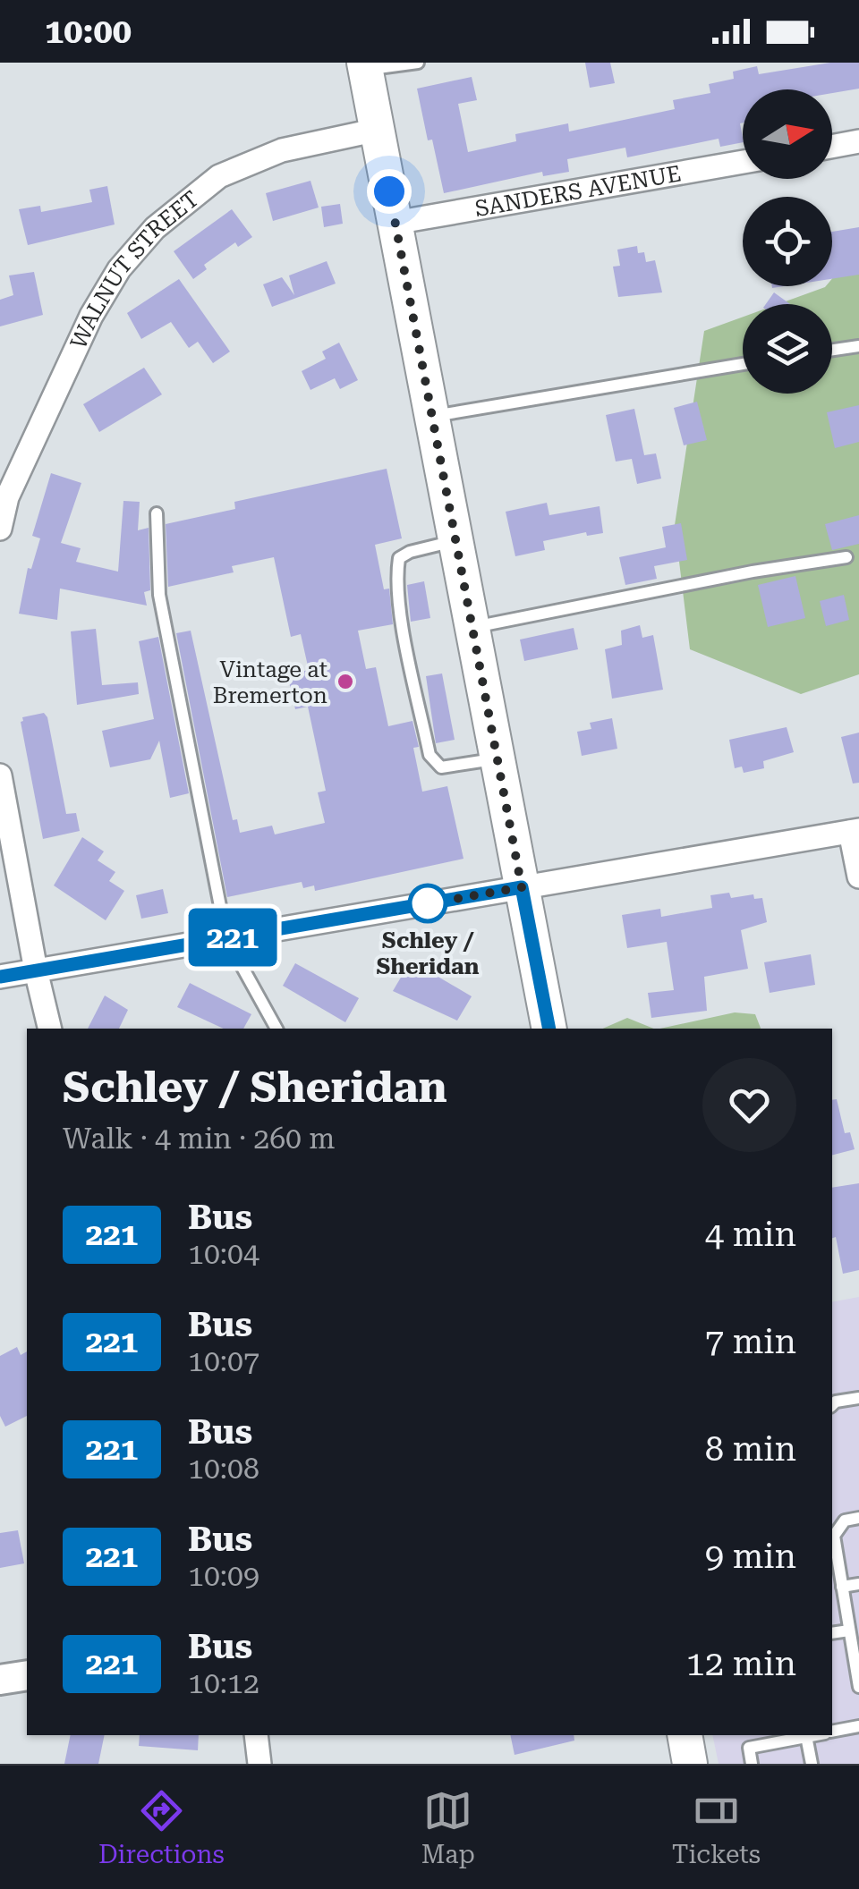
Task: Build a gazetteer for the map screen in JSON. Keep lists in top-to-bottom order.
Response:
{
  "streets": {
    "street": ["SANDERS AVENUE", "WALNUT STREET"]
  },
  "places": ["Vintage at Bremerton", "Schley / Sheridan"],
  "lines": ["bus line 221"],
  "north": "right",
  "page": {
    "status": "10:00",
    "on_map": "221",
    "heading": ["Schley / Sheridan", "Walk · 4 min · 260 m"],
    "list": [
      {
        "mark": "221",
        "name": "Bus",
        "note": "10:04",
        "value": "4 min"
      },
      {
        "mark": "221",
        "name": "Bus",
        "note": "10:07",
        "value": "7 min"
      },
      {
        "mark": "221",
        "name": "Bus",
        "note": "10:08",
        "value": "8 min"
      },
      {
        "mark": "221",
        "name": "Bus",
        "note": "10:09",
        "value": "9 min"
      },
      {
        "mark": "221",
        "name": "Bus",
        "note": "10:12",
        "value": "12 min"
      }
    ],
    "tabs": ["Directions", "Map", "Tickets"]
  }
}
